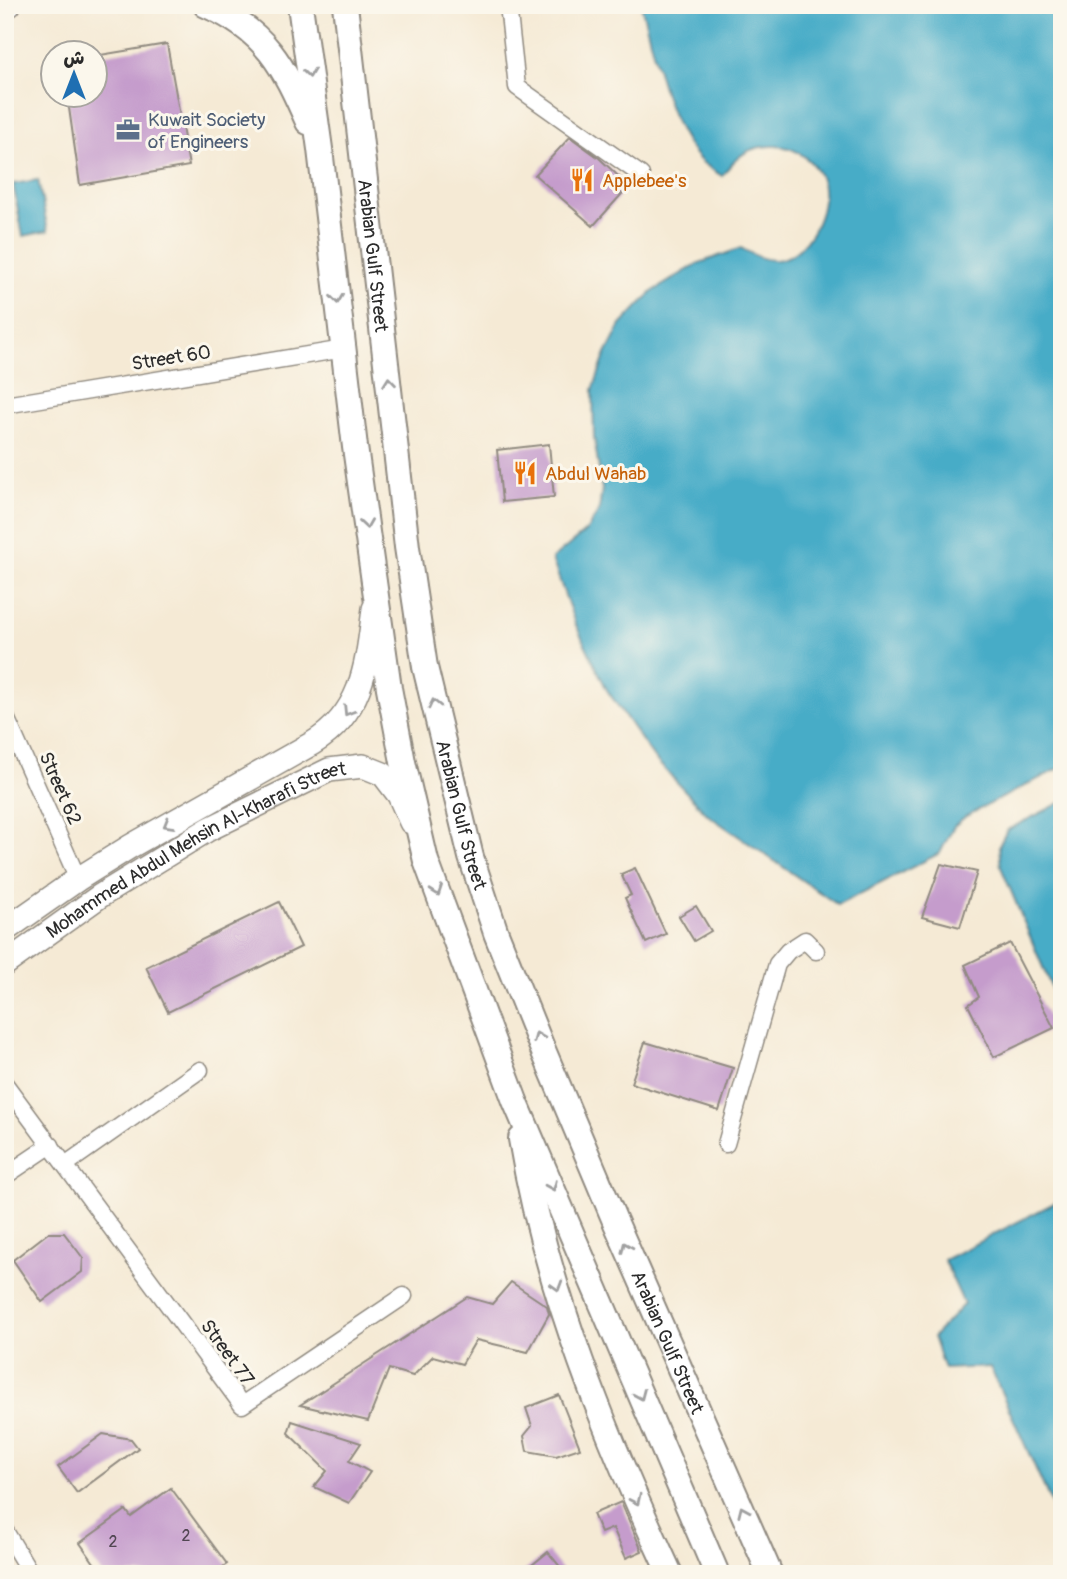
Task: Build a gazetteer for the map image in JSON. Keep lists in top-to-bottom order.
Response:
{
  "streets": {
    "main road": ["Arabian Gulf Street", "Mohammed Abdul Mehsin Al-Kharafi Street"],
    "street": ["Street 60", "Street 62", "Street 77"]
  },
  "crossings": [
    ["Street 62", "Mohammed Abdul Mehsin Al-Kharafi Street"]
  ],
  "places": {
    "office": ["Kuwait Society of Engineers"],
    "restaurant": ["Applebee's", "Abdul Wahab"]
  },
  "house_numbers": ["2", "2"],
  "north": "top"
}
